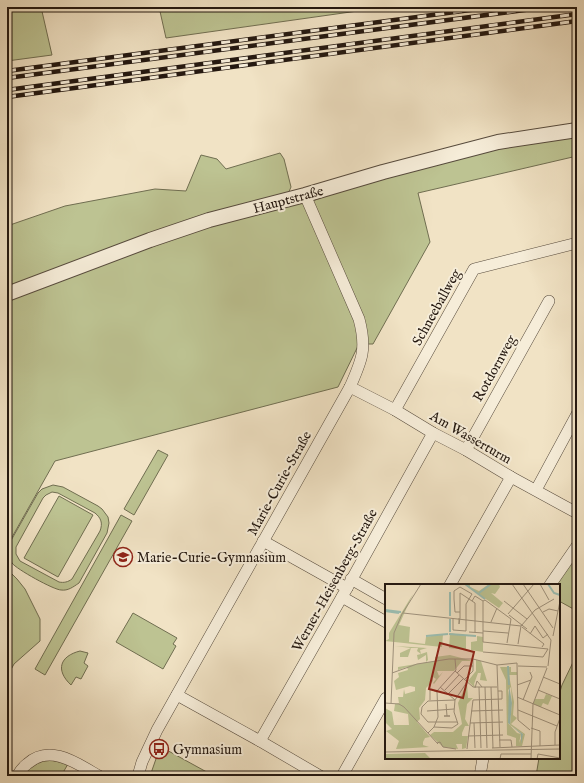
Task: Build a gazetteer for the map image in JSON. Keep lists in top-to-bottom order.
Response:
{
  "streets": {
    "street": [
      "Hauptstraße",
      "Schneeballweg",
      "Rotdornweg",
      "Am Wasserturm",
      "Marie-Curie-Straße",
      "Werner-Heisenberg-Straße"
    ]
  },
  "crossings": [
    ["Hauptstraße", "Marie-Curie-Straße"],
    ["Schneeballweg", "Am Wasserturm"],
    ["Rotdornweg", "Am Wasserturm"],
    ["Am Wasserturm", "Marie-Curie-Straße"],
    ["Am Wasserturm", "Werner-Heisenberg-Straße"]
  ],
  "places": {
    "school or university": ["Marie-Curie-Gymnasium"],
    "bus stop": ["Gymnasium"]
  }
}
